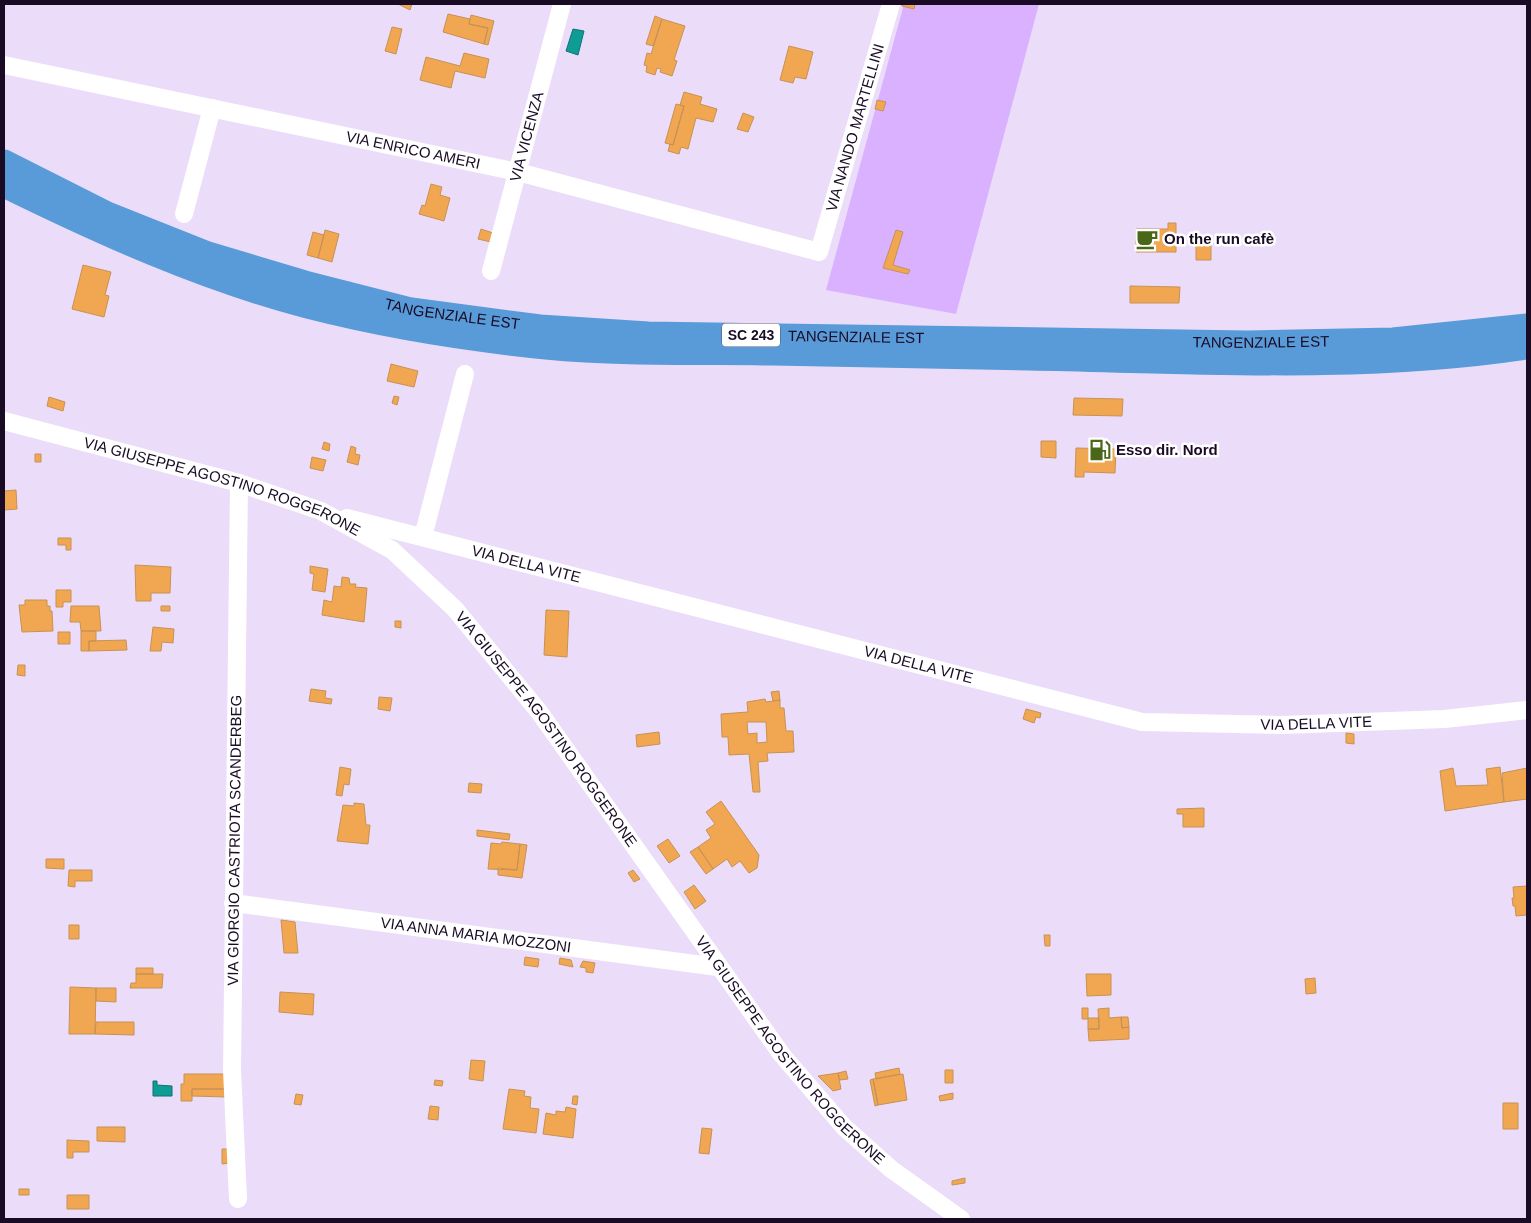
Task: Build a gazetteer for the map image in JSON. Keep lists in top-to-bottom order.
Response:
{
  "streets": {
    "highway": ["TANGENZIALE EST", "SC 243"],
    "street": [
      "VIA NANDO MARTELLINI",
      "VIA VICENZA",
      "VIA ENRICO AMERI",
      "VIA GIUSEPPE AGOSTINO ROGGERONE",
      "VIA DELLA VITE",
      "VIA GIORGIO CASTRIOTA SCANDERBEG",
      "VIA ANNA MARIA MOZZONI"
    ]
  },
  "crossings": [
    ["VIA NANDO MARTELLINI", "VIA ENRICO AMERI"],
    ["VIA VICENZA", "VIA ENRICO AMERI"],
    ["VIA GIUSEPPE AGOSTINO ROGGERONE", "VIA DELLA VITE"],
    ["VIA GIUSEPPE AGOSTINO ROGGERONE", "VIA GIORGIO CASTRIOTA SCANDERBEG"],
    ["VIA GIUSEPPE AGOSTINO ROGGERONE", "VIA ANNA MARIA MOZZONI"],
    ["VIA GIORGIO CASTRIOTA SCANDERBEG", "VIA ANNA MARIA MOZZONI"]
  ],
  "places": {
    "cafe": ["On the run cafè"],
    "fuel station": ["Esso dir. Nord"]
  }
}
